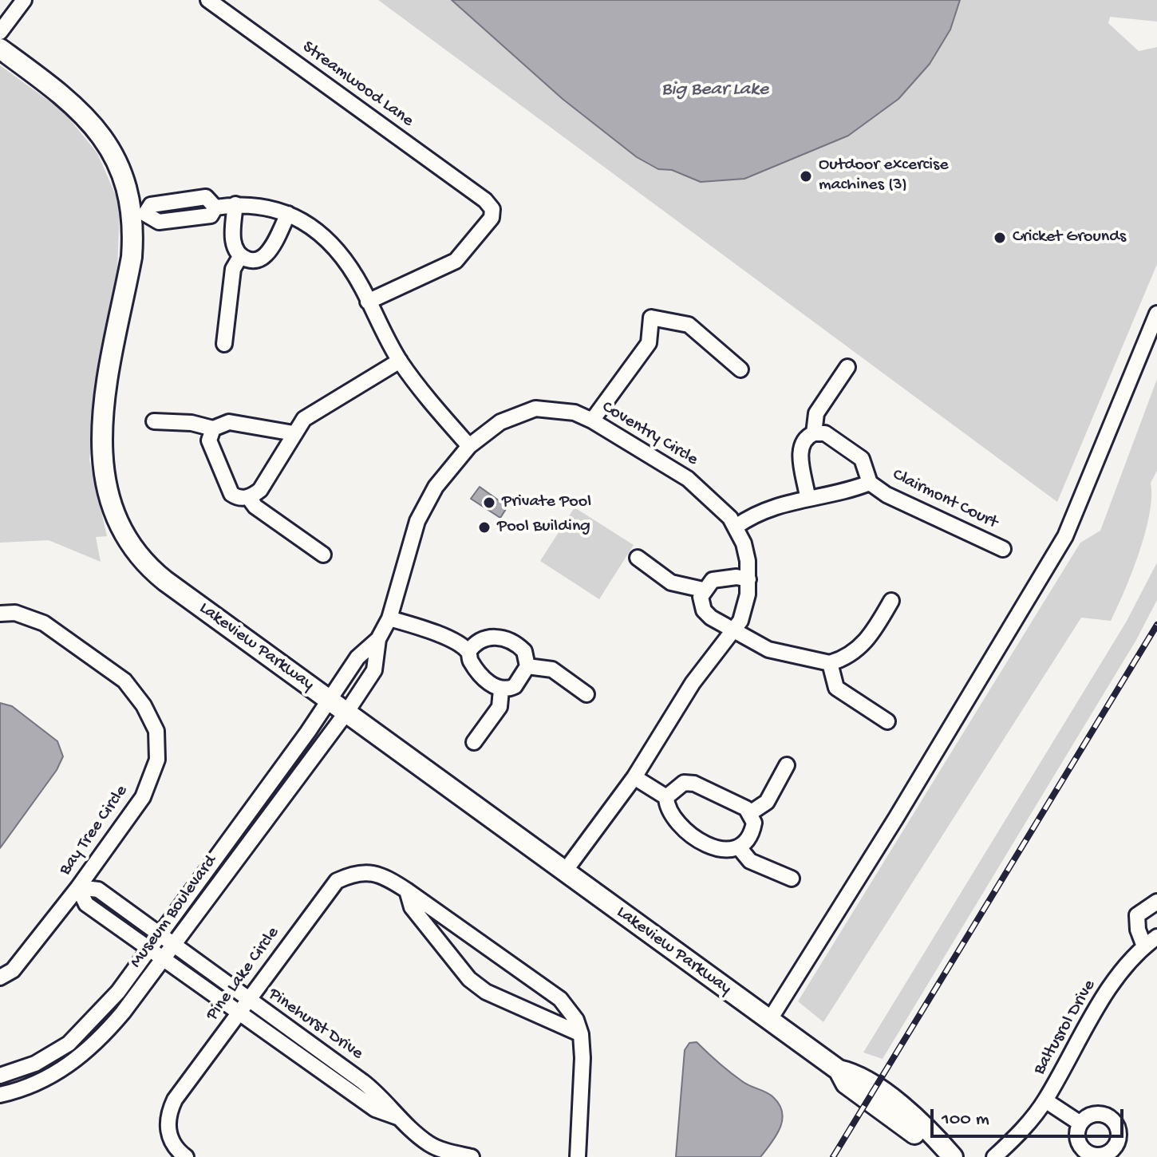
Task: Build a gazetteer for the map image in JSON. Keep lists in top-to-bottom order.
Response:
{
  "streets": {
    "street": [
      "Streamwood Lane",
      "Coventry Circle",
      "Clairmont Court",
      "Lakeview Parkway",
      "Bay Tree Circle",
      "Museum Boulevard",
      "Pine Lake Circle",
      "Pinehurst Drive",
      "Baltusrol Drive"
    ]
  },
  "crossings": [
    ["Coventry Circle", "Clairmont Court"],
    ["Coventry Circle", "Lakeview Parkway"],
    ["Coventry Circle", "Museum Boulevard"],
    ["Lakeview Parkway", "Museum Boulevard"],
    ["Bay Tree Circle", "Pinehurst Drive"],
    ["Museum Boulevard", "Pinehurst Drive"],
    ["Pine Lake Circle", "Pinehurst Drive"]
  ],
  "water": ["Big Bear Lake"],
  "places": [
    "Outdoor excercise machines (3)",
    "Cricket Grounds",
    "Private Pool",
    "Pool Building"
  ],
  "scale_bar": "100 m"
}
